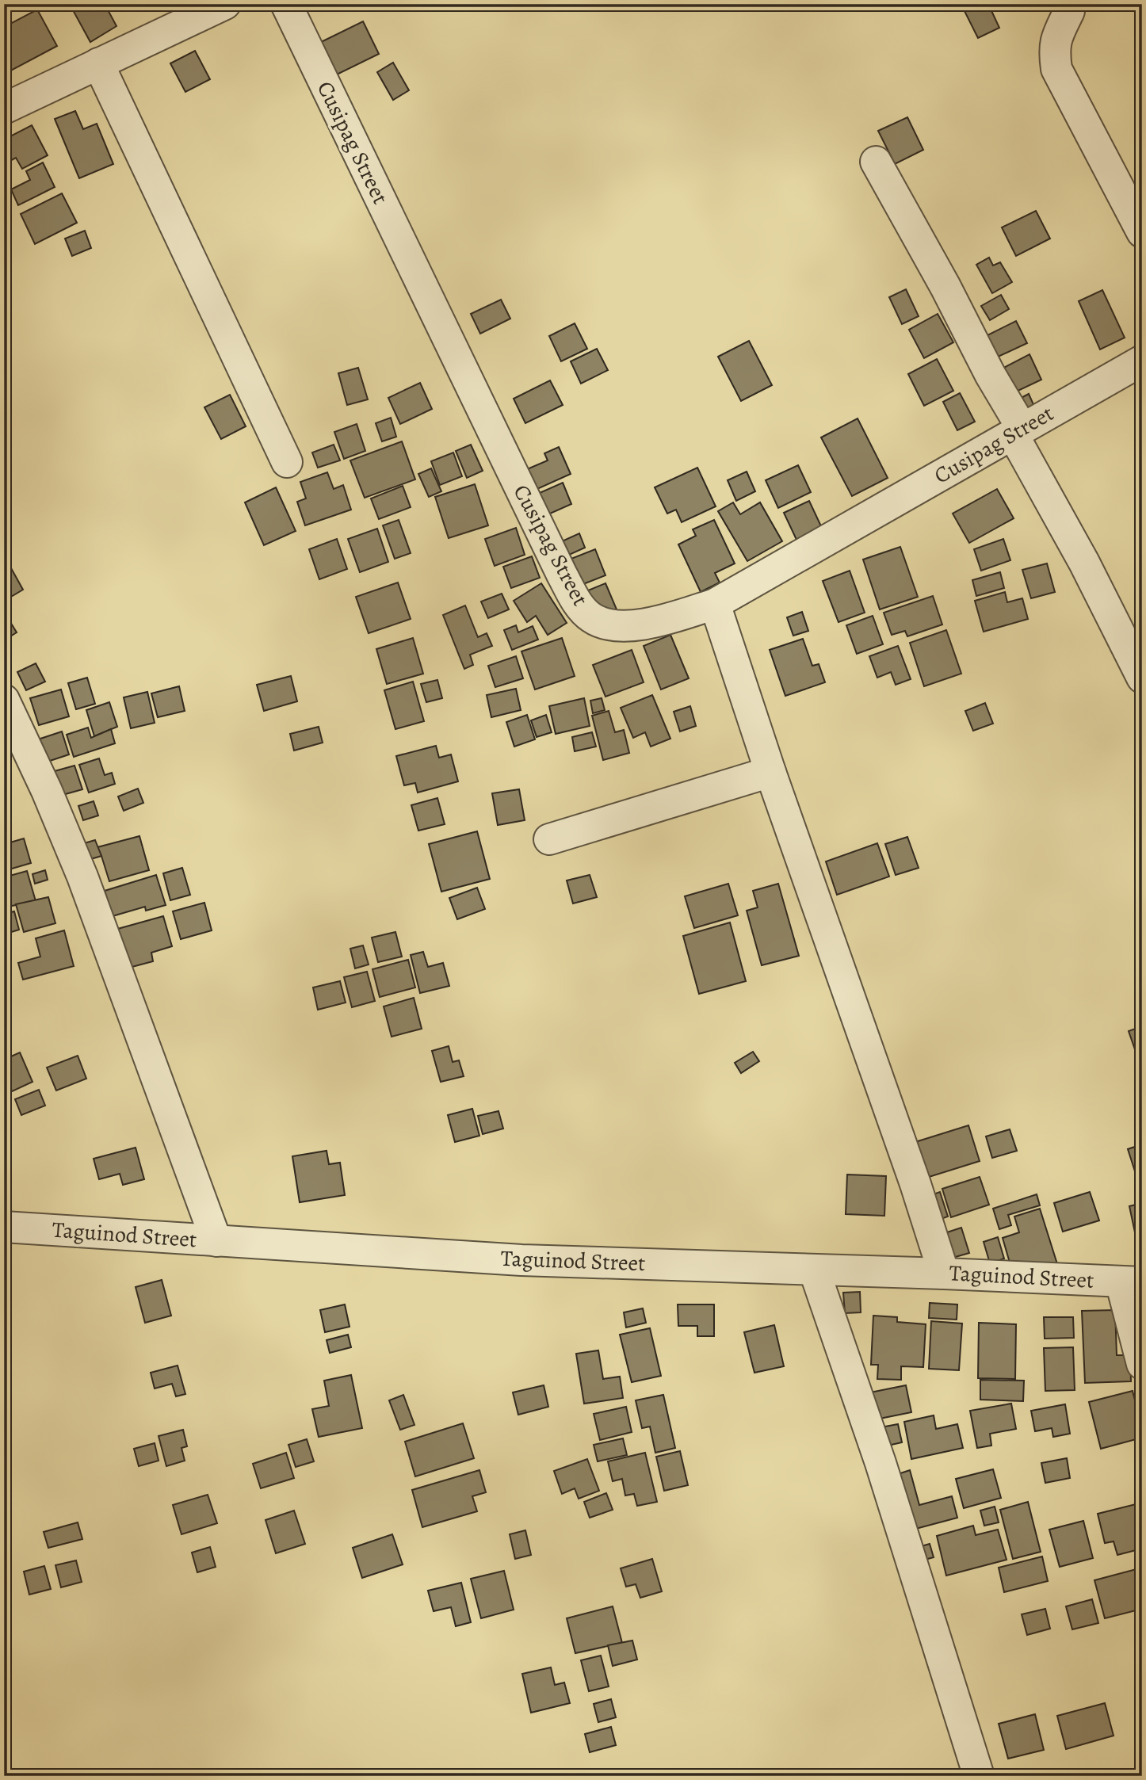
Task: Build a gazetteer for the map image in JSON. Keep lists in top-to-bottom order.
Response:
{
  "streets": {
    "street": ["Cusipag Street", "Taguinod Street"]
  }
}
